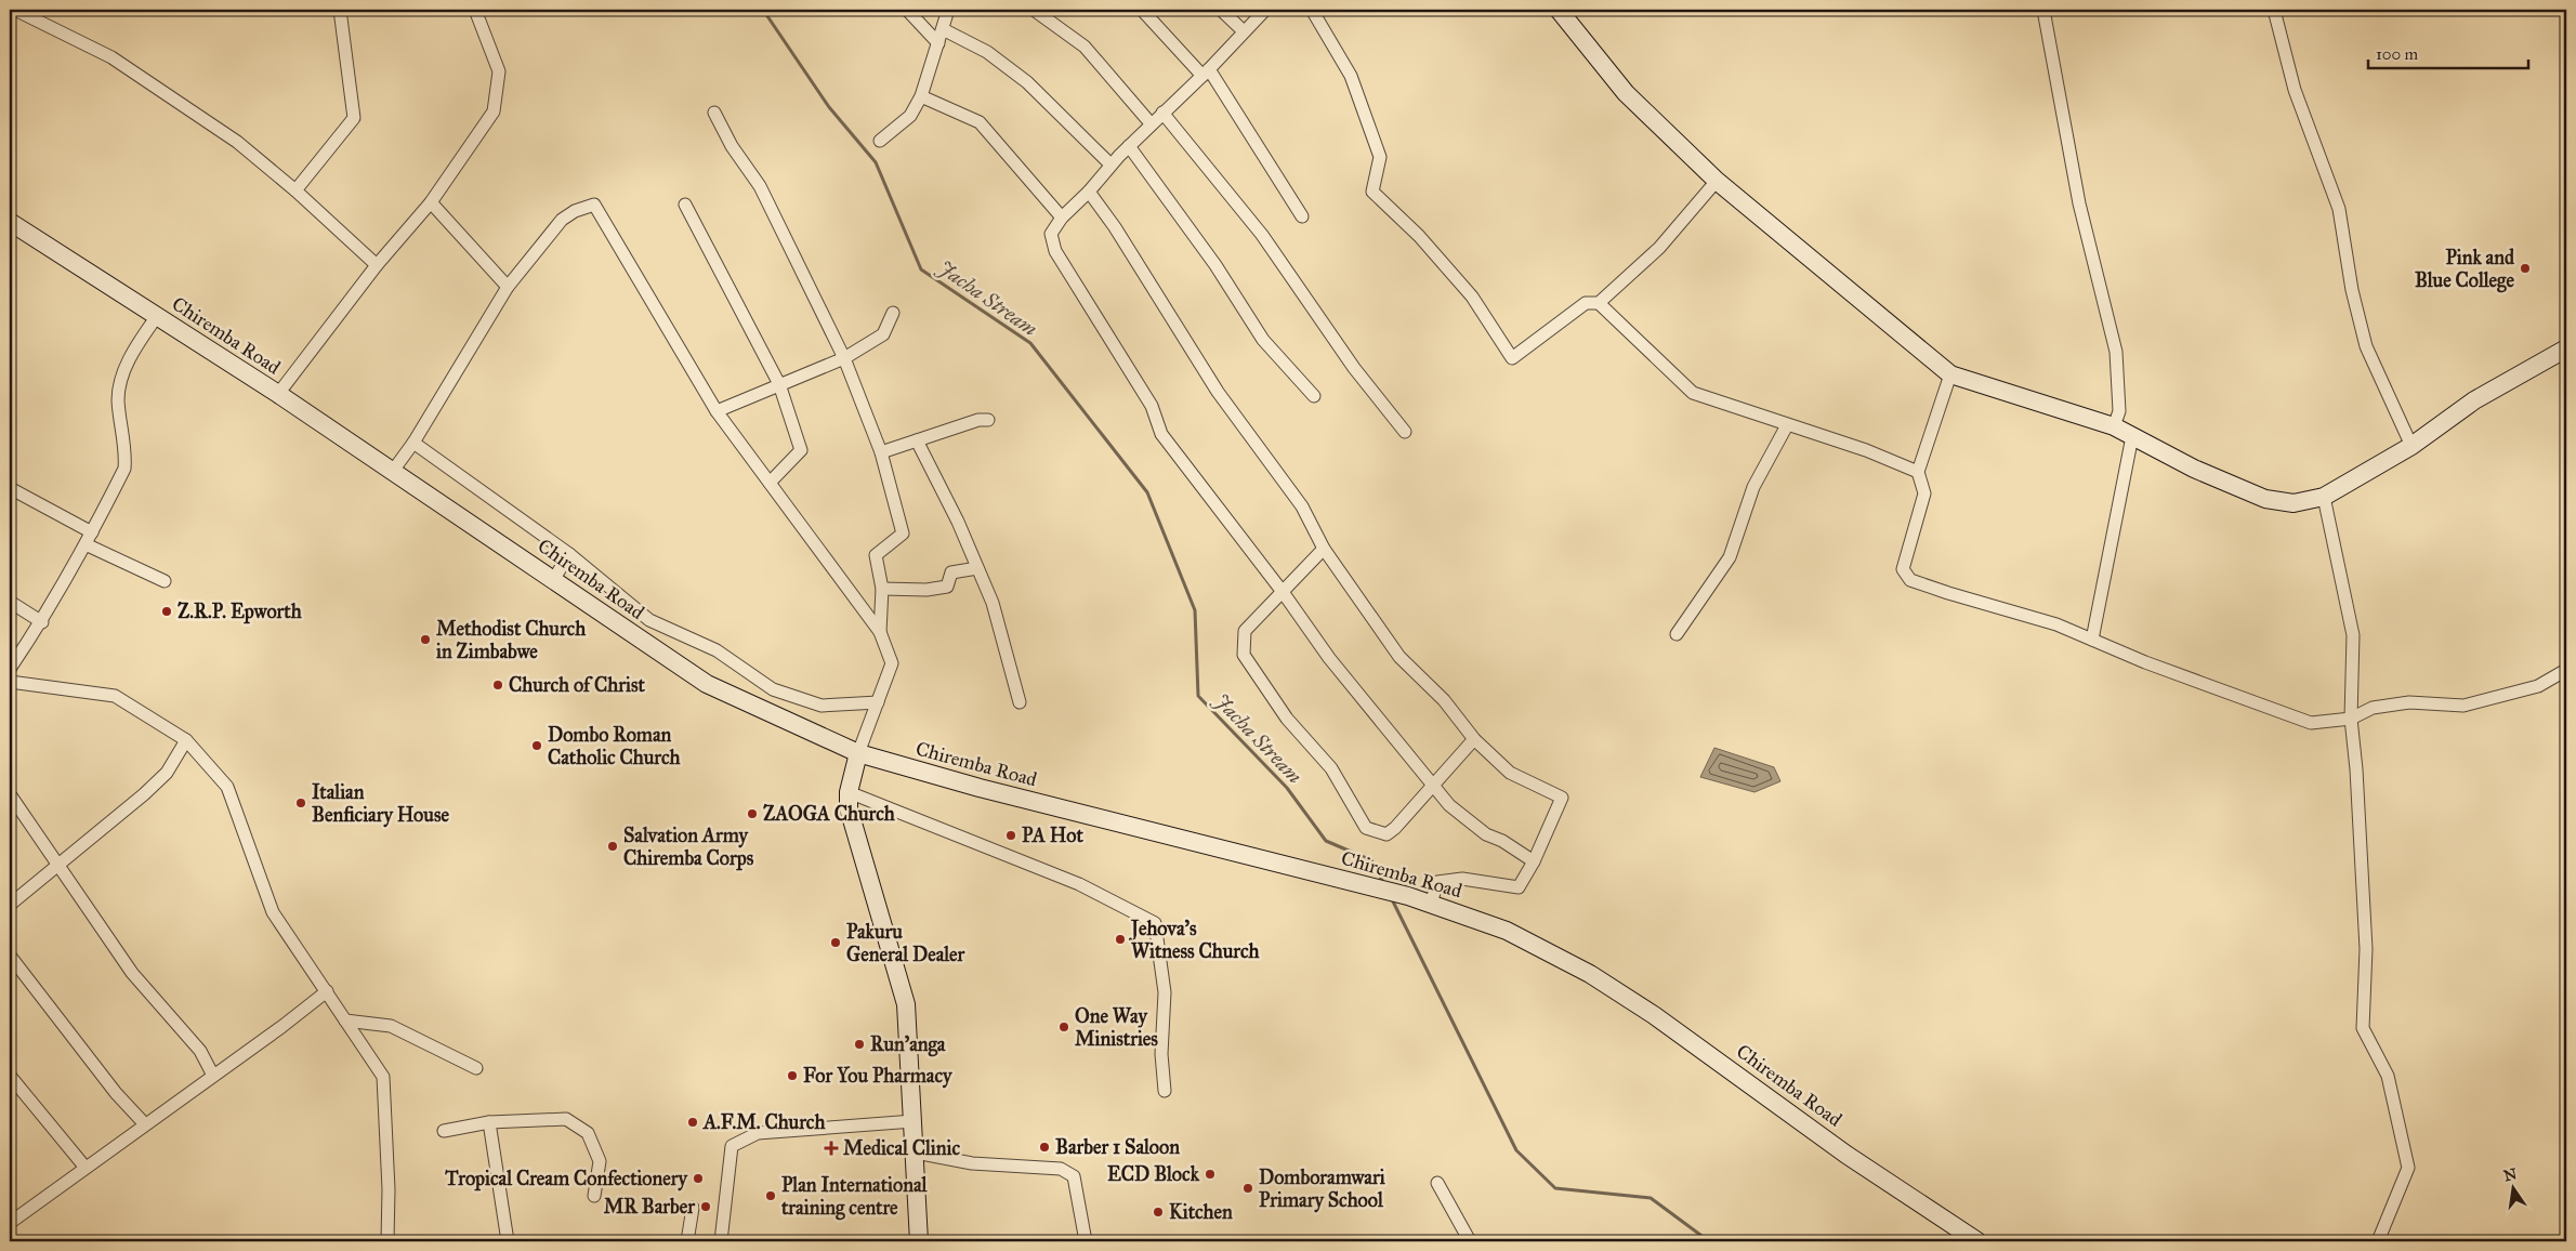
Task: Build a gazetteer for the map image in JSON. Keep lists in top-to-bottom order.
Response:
{
  "streets": {
    "main road": ["Chiremba Road"]
  },
  "water": ["Jacha Stream"],
  "places": {
    "other": [
      "Pink and Blue College",
      "Z.R.P. Epworth",
      "Methodist Church in Zimbabwe",
      "Church of Christ",
      "Dombo Roman Catholic Church",
      "Italian Benficiary House",
      "ZAOGA Church",
      "PA Hot",
      "Salvation Army Chiremba Corps",
      "Jehova's Witness Church",
      "Pakuru General Dealer",
      "One Way Ministries",
      "Run'anga",
      "For You Pharmacy",
      "A.F.M. Church",
      "Barber 1 Saloon",
      "ECD Block",
      "Tropical Cream Confectionery",
      "Domboramwari Primary School",
      "Plan International training centre",
      "MR Barber",
      "Kitchen"
    ],
    "health": ["Medical Clinic"]
  },
  "scale_bar": "100 m",
  "north": "top"
}
